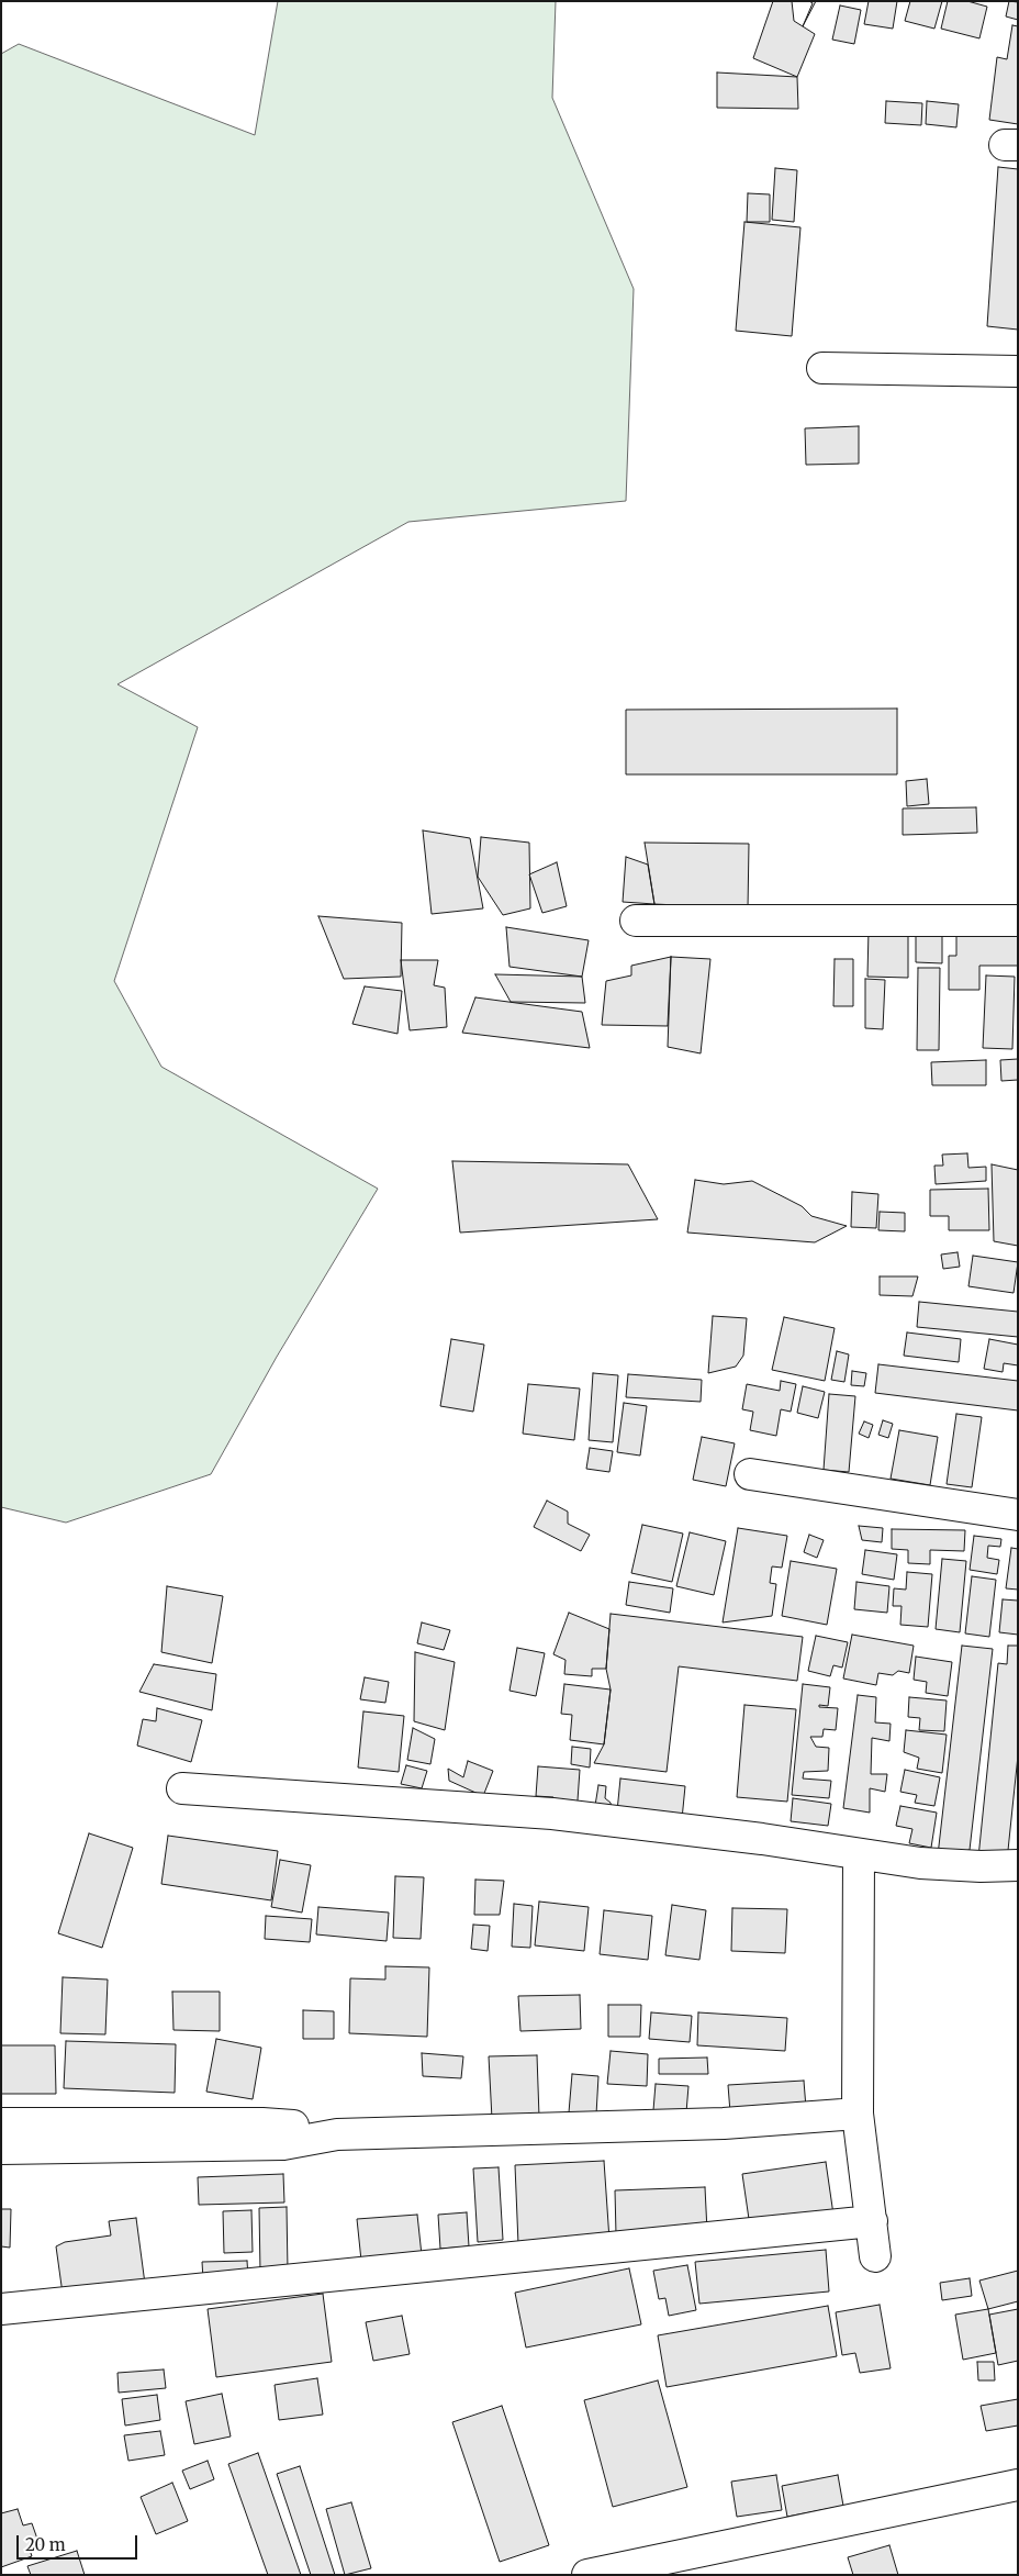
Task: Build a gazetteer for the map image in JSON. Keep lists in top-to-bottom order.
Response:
{
  "scale_bar": "20 m"
}
